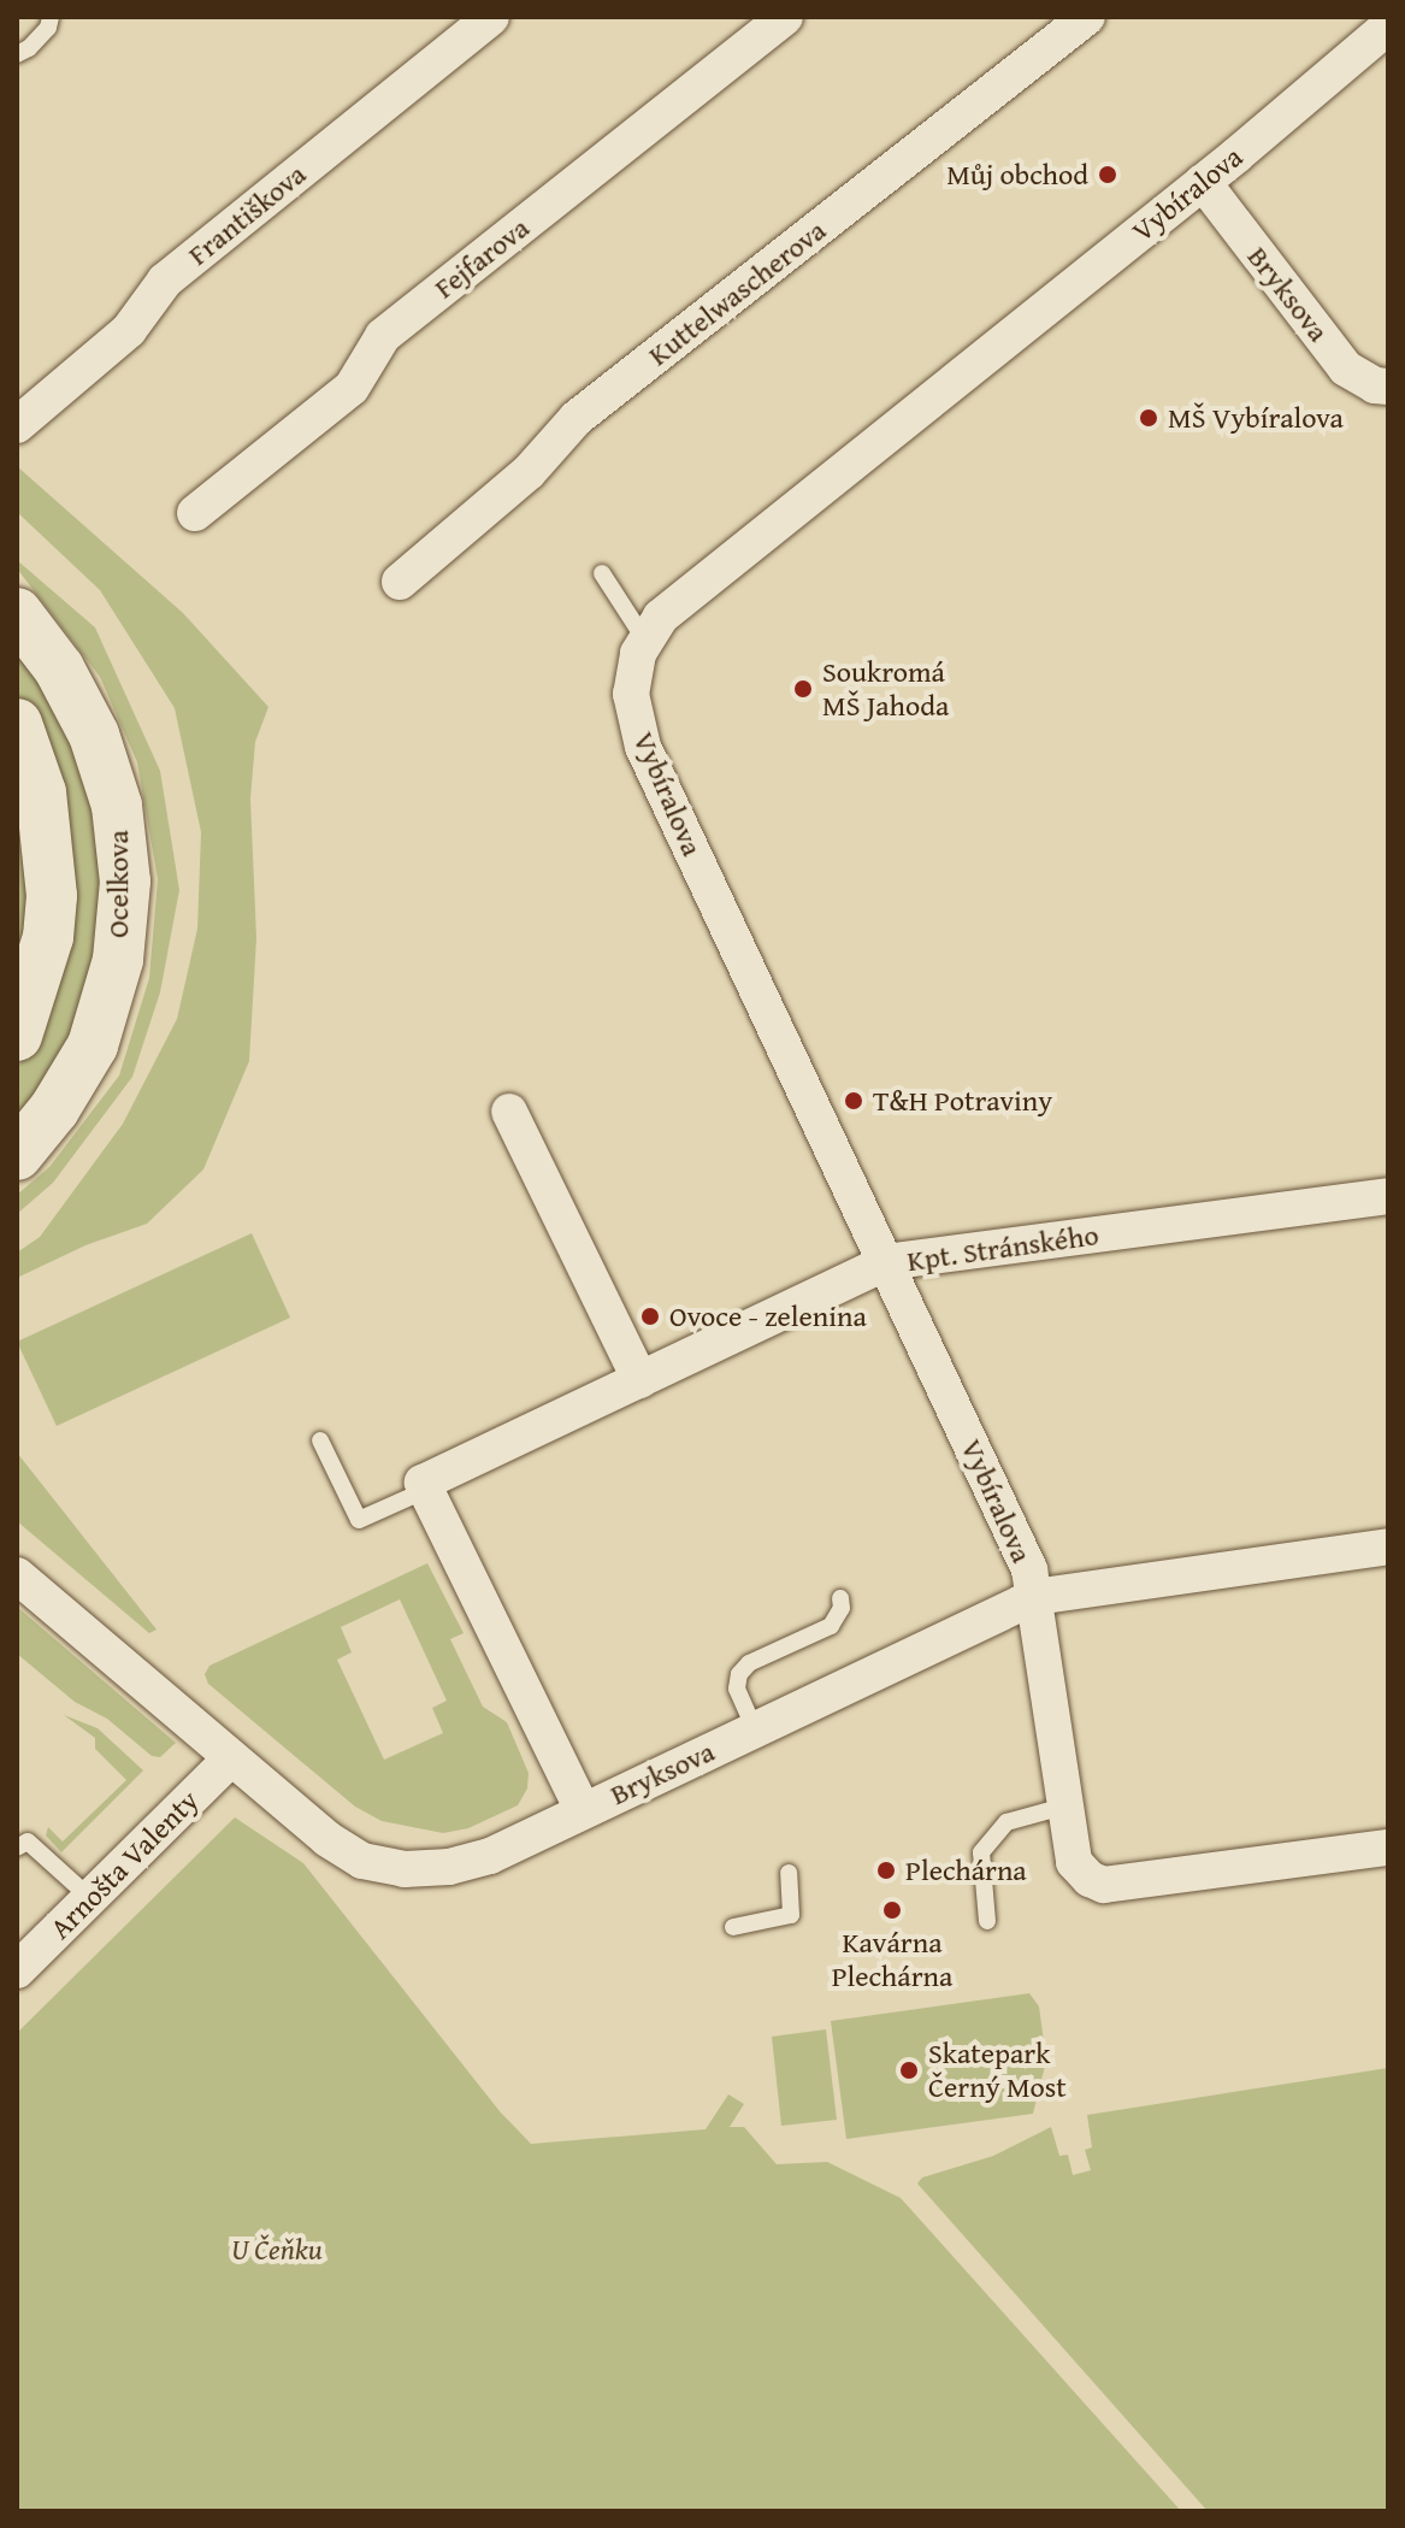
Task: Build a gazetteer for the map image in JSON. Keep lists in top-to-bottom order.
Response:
{
  "streets": {
    "street": [
      "Vybíralova",
      "Františkova",
      "Fejfarova",
      "Kuttelwascherova",
      "Bryksova",
      "Ocelkova",
      "Kpt. Stránského",
      "Arnošta Valenty"
    ]
  },
  "crossings": [
    ["Vybíralova", "Bryksova"],
    ["Vybíralova", "Kpt. Stránského"],
    ["Bryksova", "Arnošta Valenty"]
  ],
  "parks": ["U Čeňku"],
  "places": [
    "Můj obchod",
    "MŠ Vybíralova",
    "Soukromá MŠ Jahoda",
    "T&H Potraviny",
    "Ovoce - zelenina",
    "Plechárna",
    "Kavárna Plechárna",
    "Skatepark Černý Most"
  ]
}
